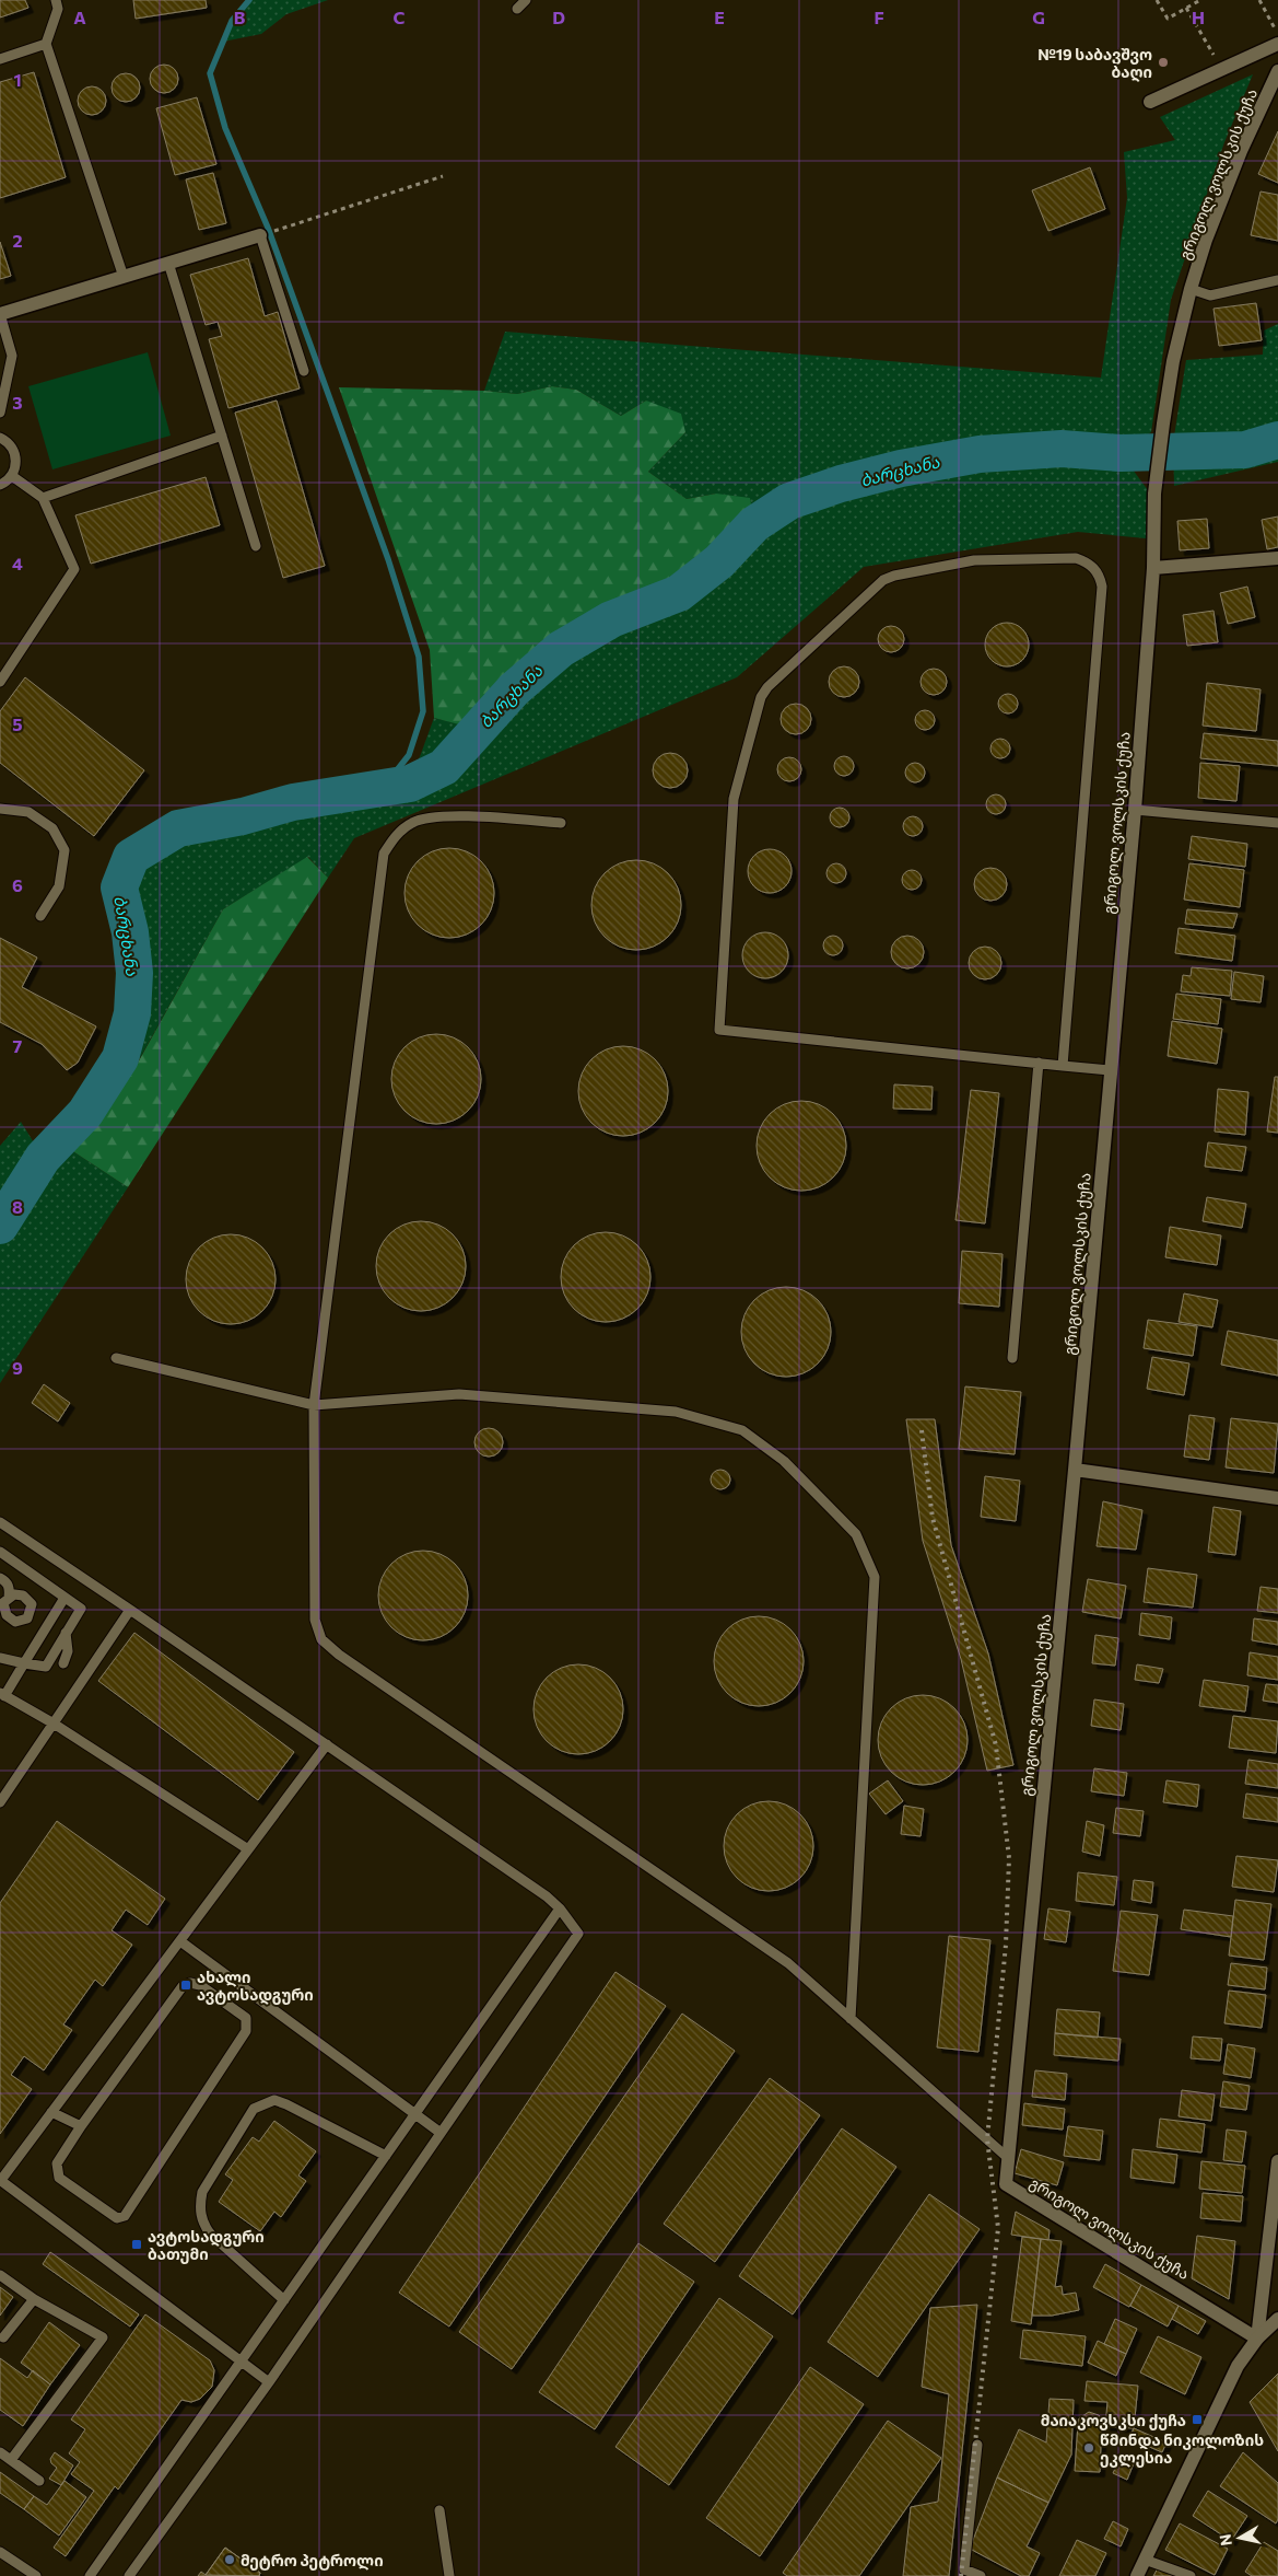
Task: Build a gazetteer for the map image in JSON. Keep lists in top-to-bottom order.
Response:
{
  "streets": {
    "street": ["გრიგოლ ვოლსკის ქუჩა"]
  },
  "water": ["ბარცხანა"],
  "places": {
    "other": ["№19 საბავშვო ბაღი", "წმინდა ნიკოლოზის ეკლესია", "მეტრო პეტროლი"],
    "transit": ["ახალი ავტოსადგური", "ავტოსადგური ბათუმი", "მაიაკოვსკსი ქუჩა"]
  },
  "north": "left",
  "grid": {
    "columns": [
      "A",
      "B",
      "C",
      "D",
      "E",
      "F",
      "G",
      "H"
    ],
    "rows": [
      "1",
      "2",
      "3",
      "4",
      "5",
      "6",
      "7",
      "8",
      "9"
    ]
  }
}
